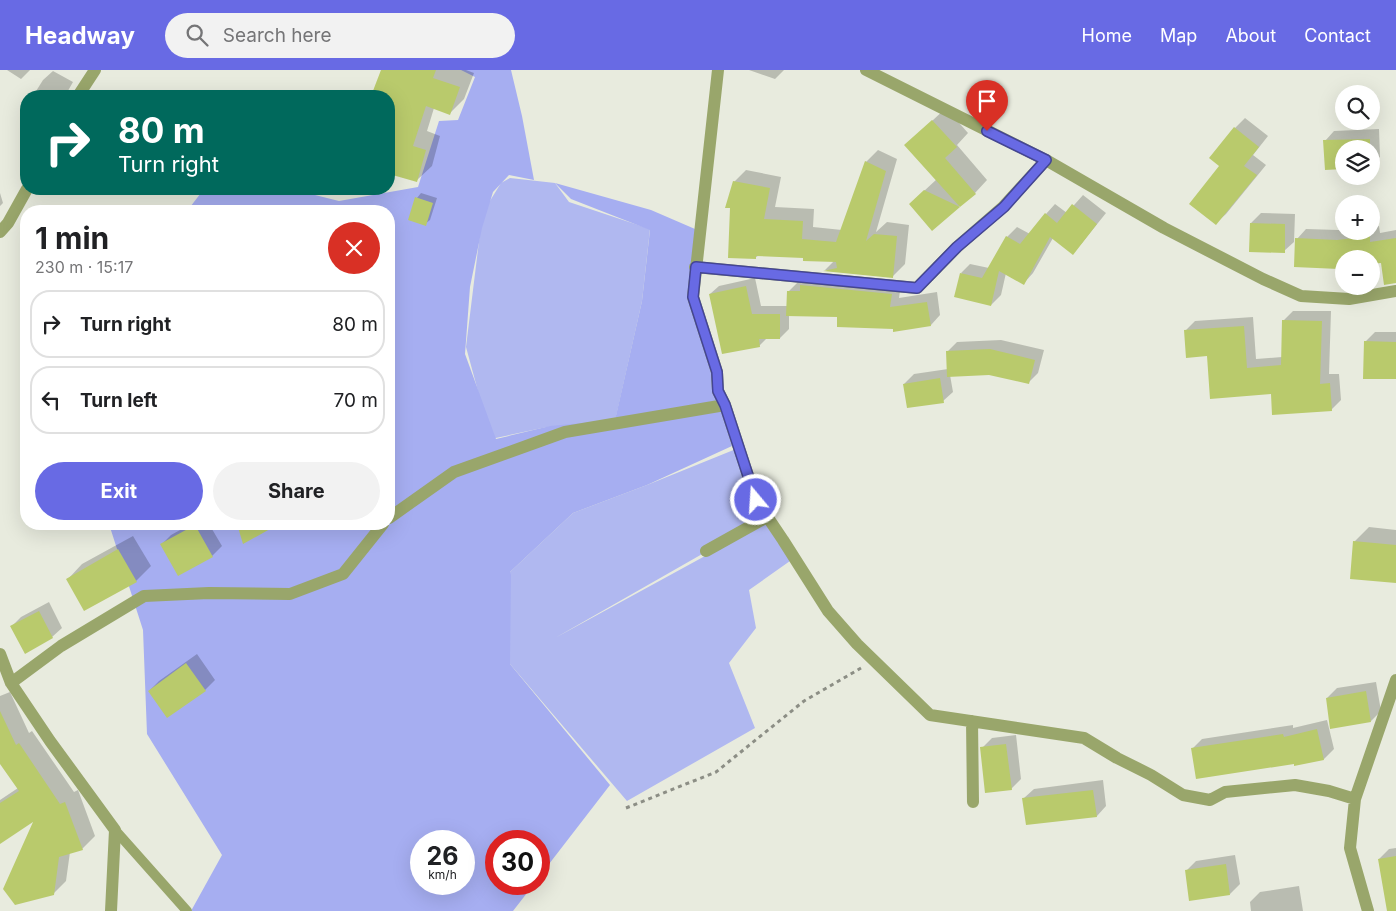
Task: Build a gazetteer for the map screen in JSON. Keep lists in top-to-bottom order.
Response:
{
  "page": {
    "header": "Headway",
    "search": "Search here",
    "nav": [
      "Home",
      "Map",
      "About",
      "Contact"
    ],
    "map_buttons": ["+", "−"],
    "turn": ["80 m", "Turn right"],
    "heading": ["1 min", "230 m · 15:17"],
    "list": [
      {
        "name": "Turn right",
        "value": "80 m"
      },
      {
        "name": "Turn left",
        "value": "70 m"
      }
    ],
    "buttons": ["Exit", "Share"],
    "speed": "26 km/h",
    "limit": "30"
  }
}
